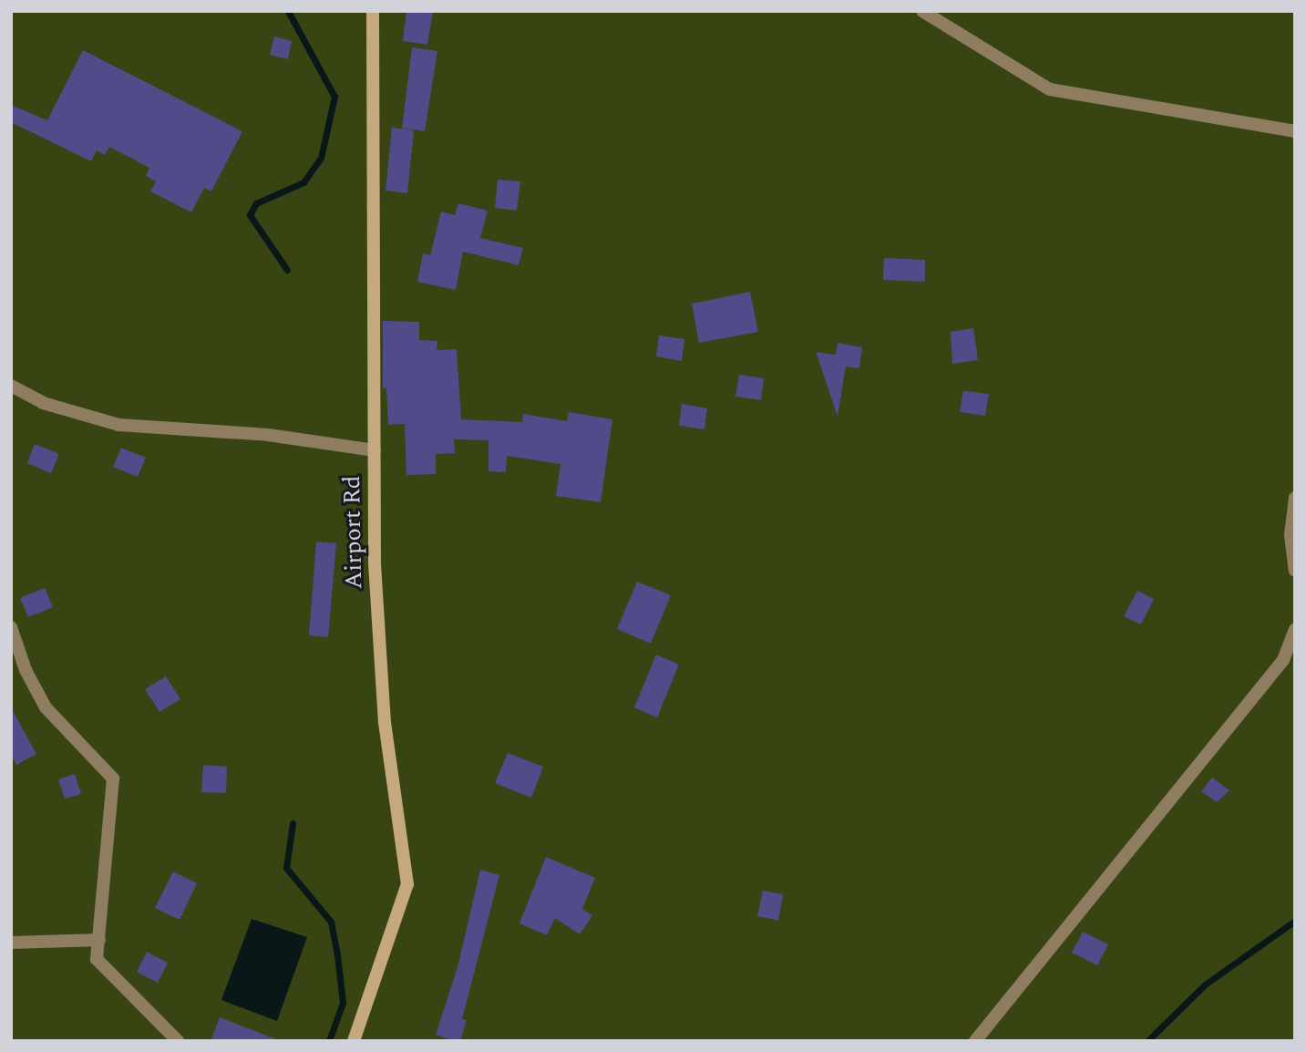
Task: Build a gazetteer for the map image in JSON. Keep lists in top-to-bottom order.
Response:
{
  "streets": {
    "main road": ["Airport Rd"]
  }
}
